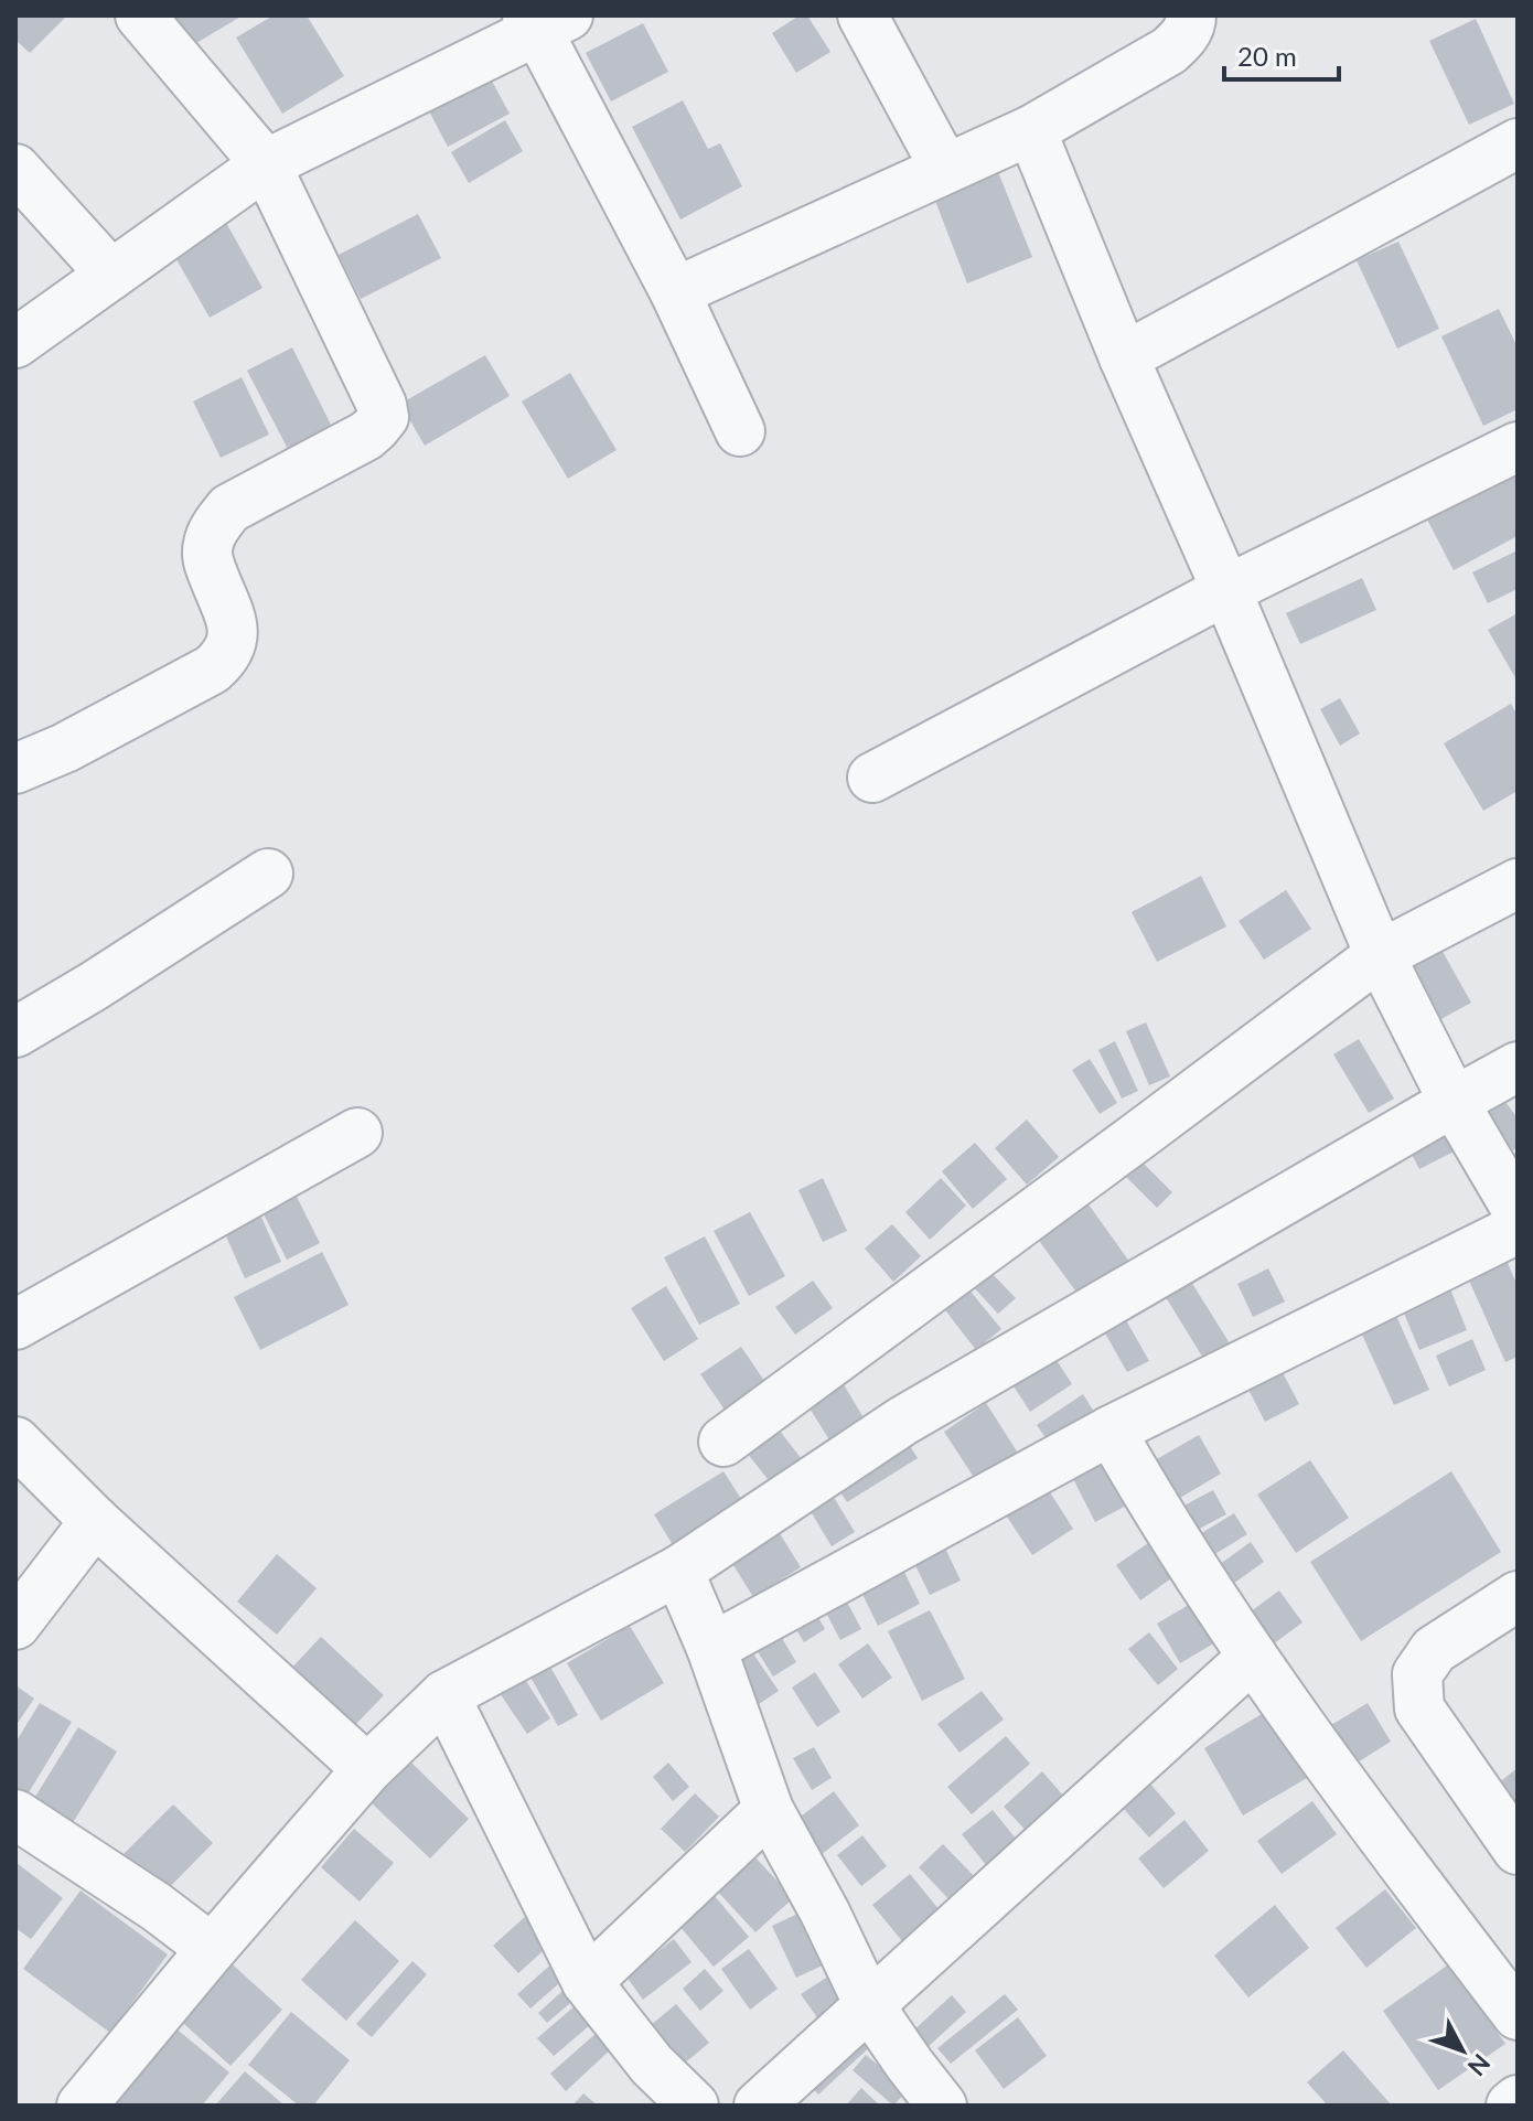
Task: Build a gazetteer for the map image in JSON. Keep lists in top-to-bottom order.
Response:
{
  "scale_bar": "20 m",
  "north": "bottom right"
}
